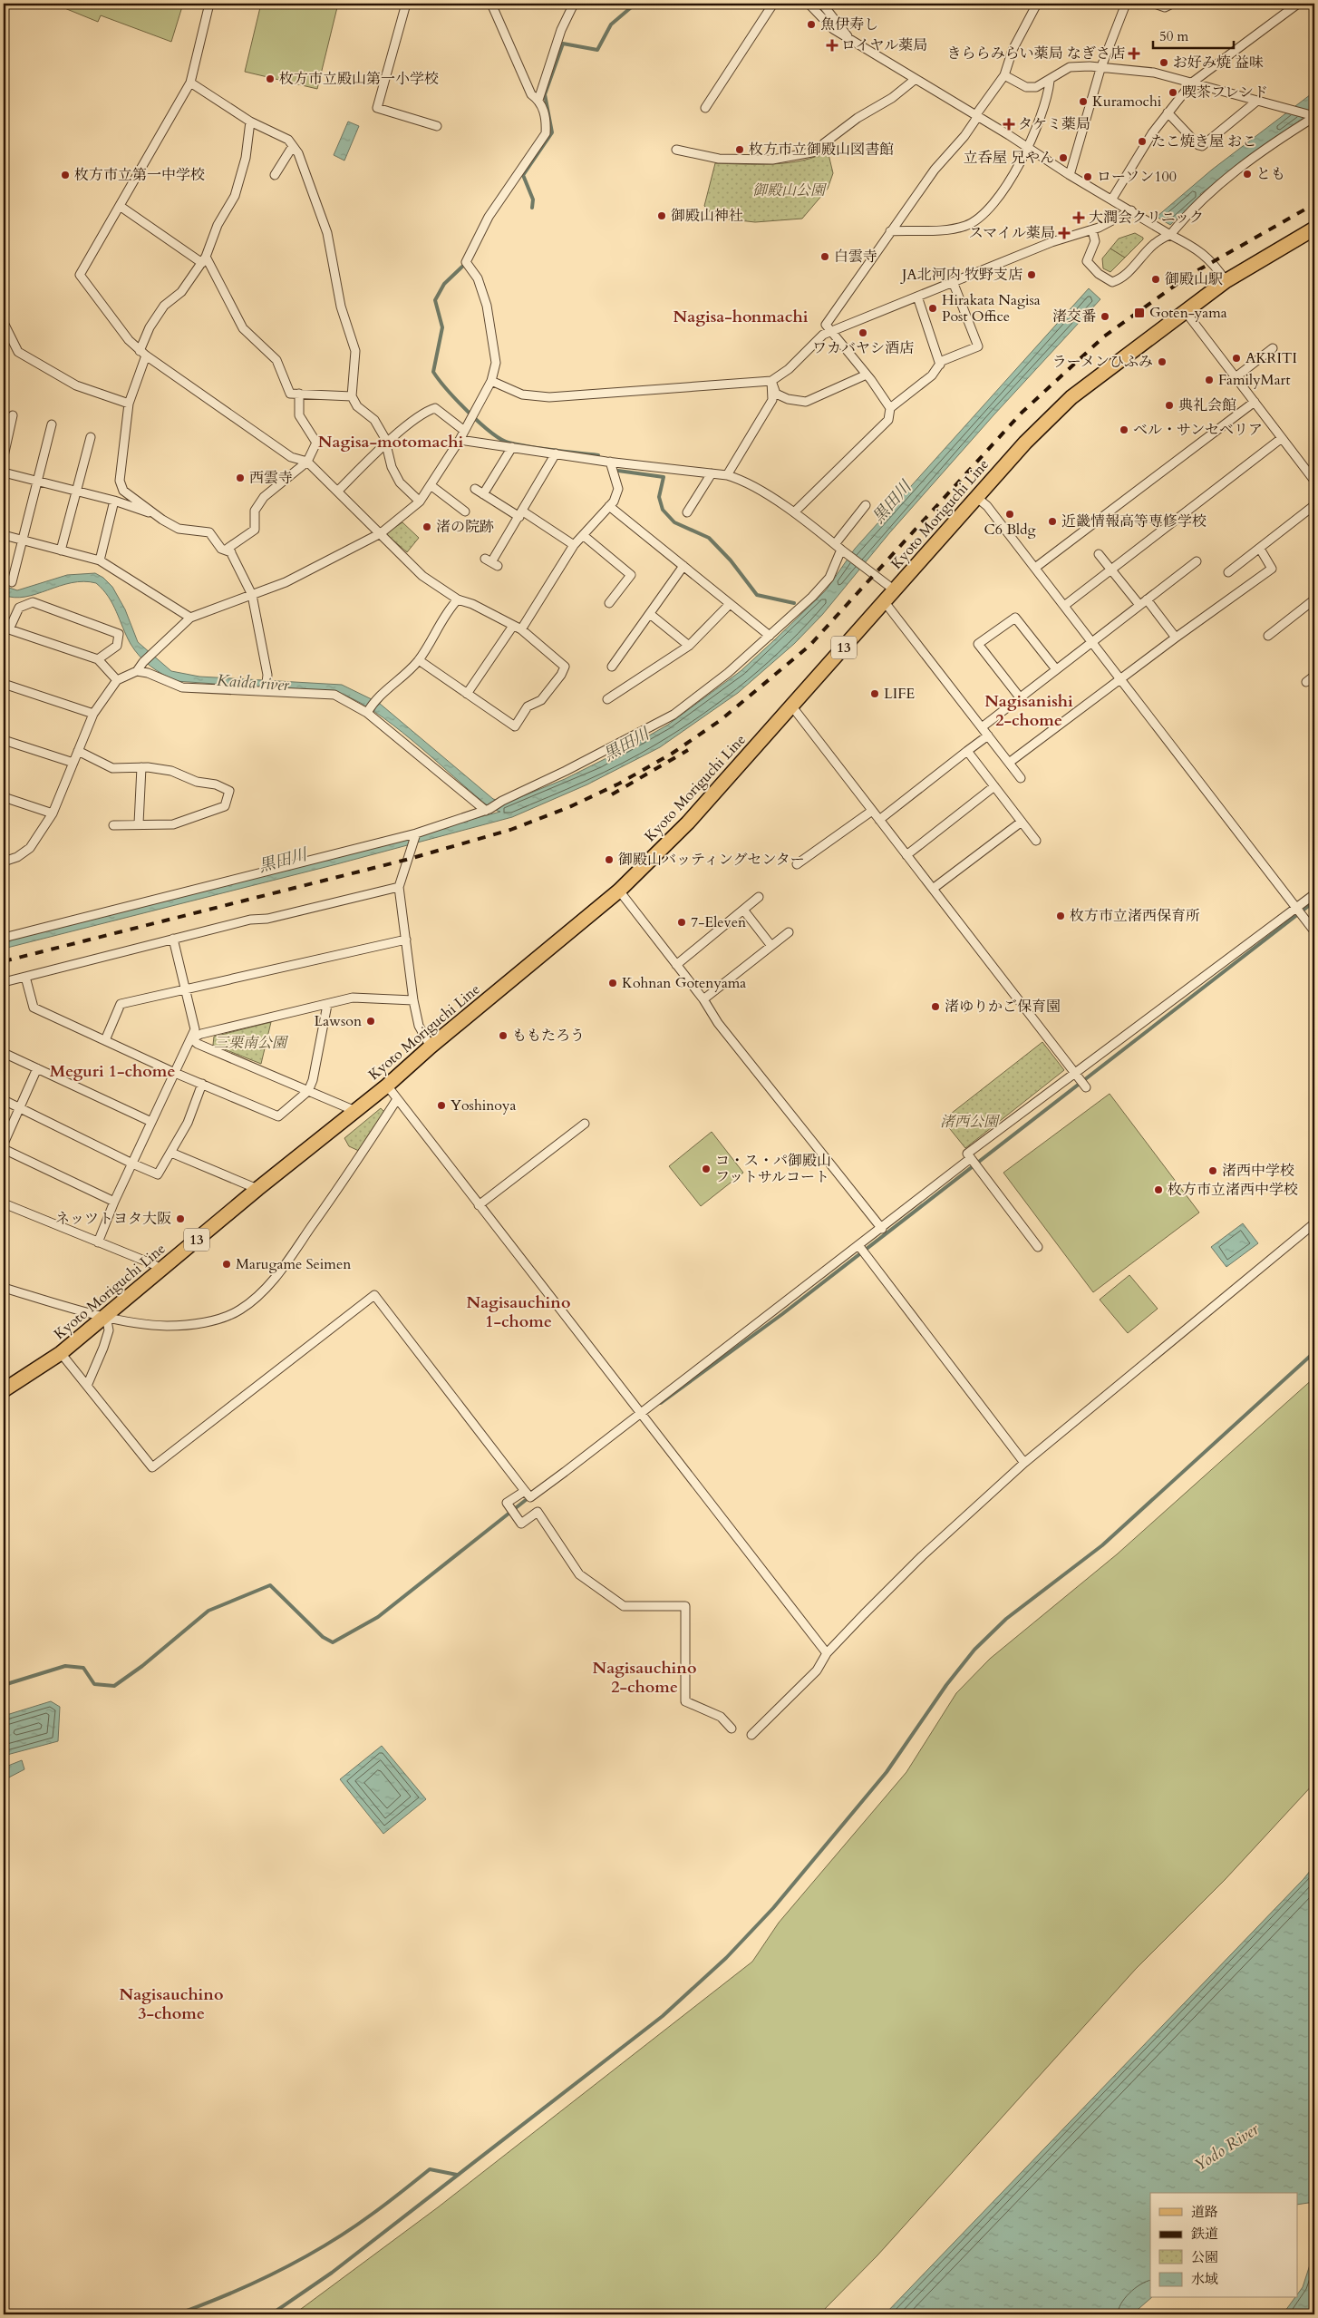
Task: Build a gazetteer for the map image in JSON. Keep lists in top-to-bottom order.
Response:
{
  "streets": {
    "main road": ["Kyoto Moriguchi Line", "13"]
  },
  "districts": [
    "Nagisa-honmachi",
    "Nagisa-motomachi",
    "Nagisanishi 2-chome",
    "Meguri 1-chome",
    "Nagisauchino 1-chome",
    "Nagisauchino 2-chome",
    "Nagisauchino 3-chome"
  ],
  "water": ["黒田川", "Kaida river", "Yodo River"],
  "parks": ["御殿山公園", "三栗南公園", "渚西公園"],
  "places": {
    "other": [
      "魚伊寿し",
      "お好み焼 益味",
      "枚方市立殿山第一小学校",
      "喫茶フレンド",
      "Kuramochi",
      "たこ焼き屋 おこ",
      "枚方市立御殿山図書館",
      "立呑屋 兄やん",
      "とも",
      "枚方市立第一中学校",
      "ローソン100",
      "御殿山神社",
      "白雲寺",
      "JA北河内 牧野支店",
      "御殿山駅",
      "Hirakata Nagisa Post Office",
      "渚交番",
      "ワカバヤシ酒店",
      "AKRITI",
      "ラーメンひふみ",
      "FamilyMart",
      "典礼会館",
      "ベル・サンセベリア",
      "西雲寺",
      "C6 Bldg",
      "近畿情報高等専修学校",
      "渚の院跡",
      "LIFE",
      "御殿山バッティングセンター",
      "枚方市立渚西保育所",
      "7-Eleven",
      "Kohnan Gotenyama",
      "渚ゆりかご保育園",
      "Lawson",
      "ももたろう",
      "Yoshinoya",
      "コ・ス・パ御殿山 フットサルコート",
      "渚西中学校",
      "枚方市立渚西中学校",
      "ネッツトヨタ大阪",
      "Marugame Seimen"
    ],
    "health": [
      "ロイヤル薬局",
      "きららみらい薬局 なぎさ店",
      "タケミ薬局",
      "大潤会クリニック",
      "スマイル薬局"
    ],
    "transit": ["Goten-yama"]
  },
  "legend": [
    "道路",
    "鉄道",
    "公園",
    "水域"
  ],
  "scale_bar": "50 m"
}
